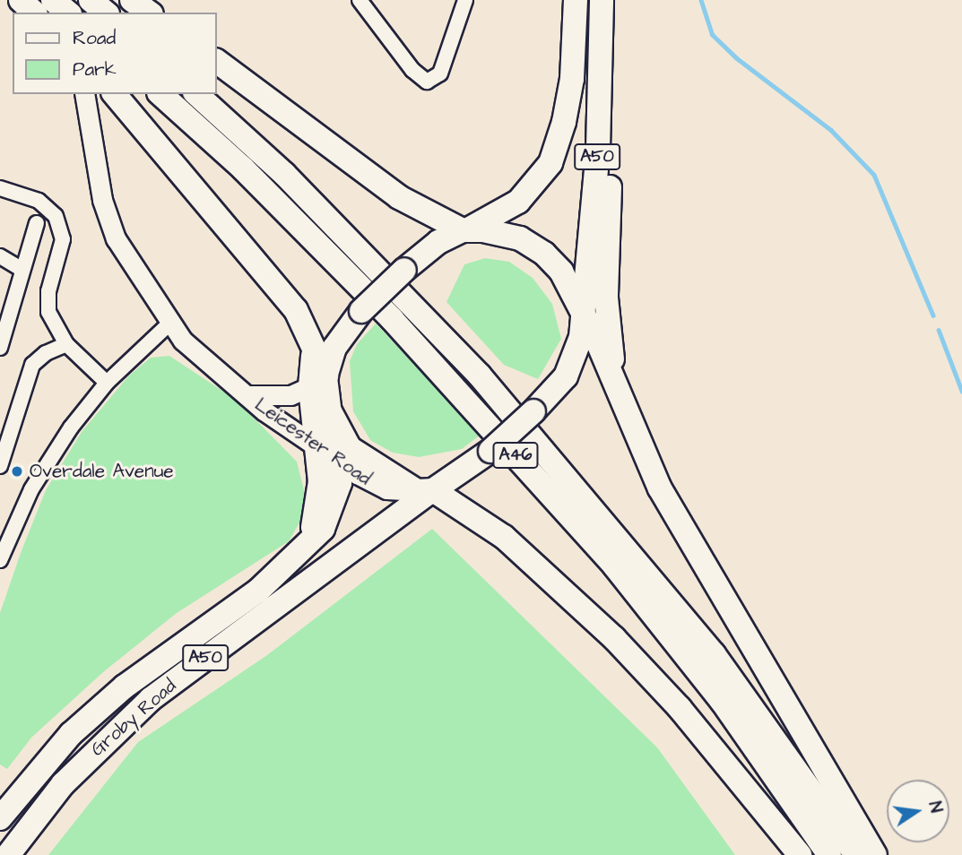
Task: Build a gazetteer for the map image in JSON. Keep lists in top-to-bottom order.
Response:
{
  "streets": {
    "highway": ["A50", "A46", "Groby Road"],
    "street": ["Leicester Road"]
  },
  "crossings": [
    ["A50", "Groby Road"],
    ["Leicester Road", "Groby Road"]
  ],
  "places": ["Overdale Avenue"],
  "legend": ["Road", "Park"],
  "north": "right"
}
